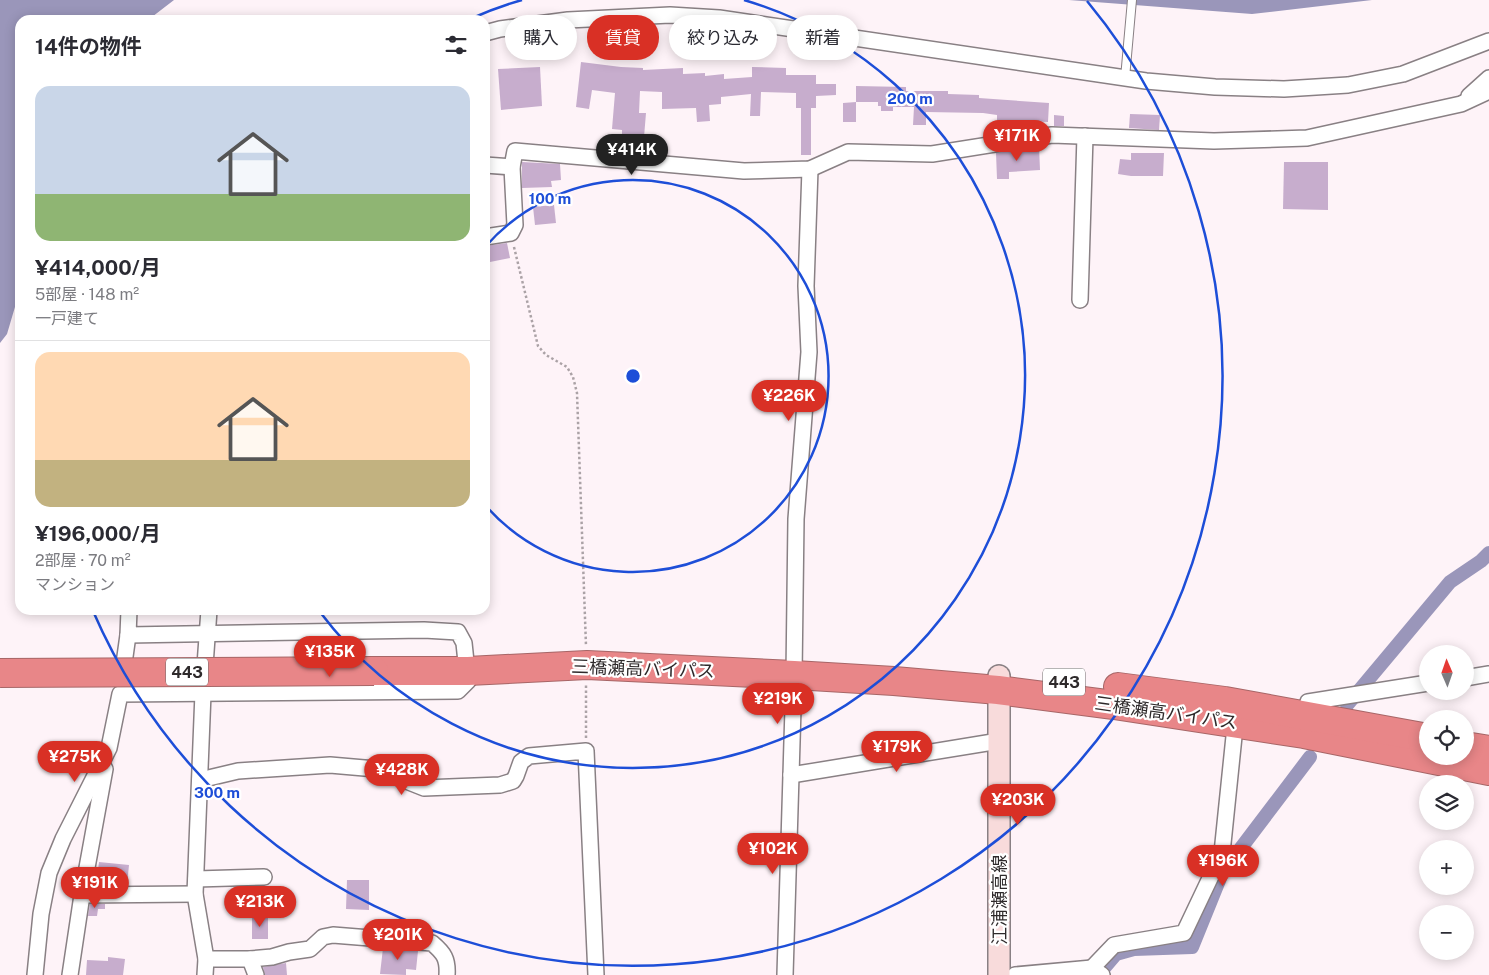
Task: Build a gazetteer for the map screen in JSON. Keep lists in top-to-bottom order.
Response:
{
  "streets": {
    "highway": ["三橋瀬高バイパス", "443"],
    "main road": ["江浦瀬高線"]
  },
  "crossings": [
    ["三橋瀬高バイパス", "江浦瀬高線"]
  ],
  "north": "top",
  "page": {
    "chip": [
      "購入",
      "賃貸",
      "絞り込み",
      "新着"
    ],
    "heading": "14件の物件",
    "list": [
      {
        "name": "¥414,000/月",
        "note": "5部屋 · 148 m² · 一戸建て"
      },
      {
        "name": "¥196,000/月",
        "note": "2部屋 · 70 m² · マンション"
      }
    ],
    "price": [
      "¥171K",
      "¥414K",
      "¥226K",
      "¥135K",
      "¥219K",
      "¥179K",
      "¥275K",
      "¥428K",
      "¥203K",
      "¥102K",
      "¥196K",
      "¥191K",
      "¥213K",
      "¥201K"
    ],
    "map_buttons": ["+", "−"]
  },
  "rings": ["200 m", "100 m", "300 m"]
}
